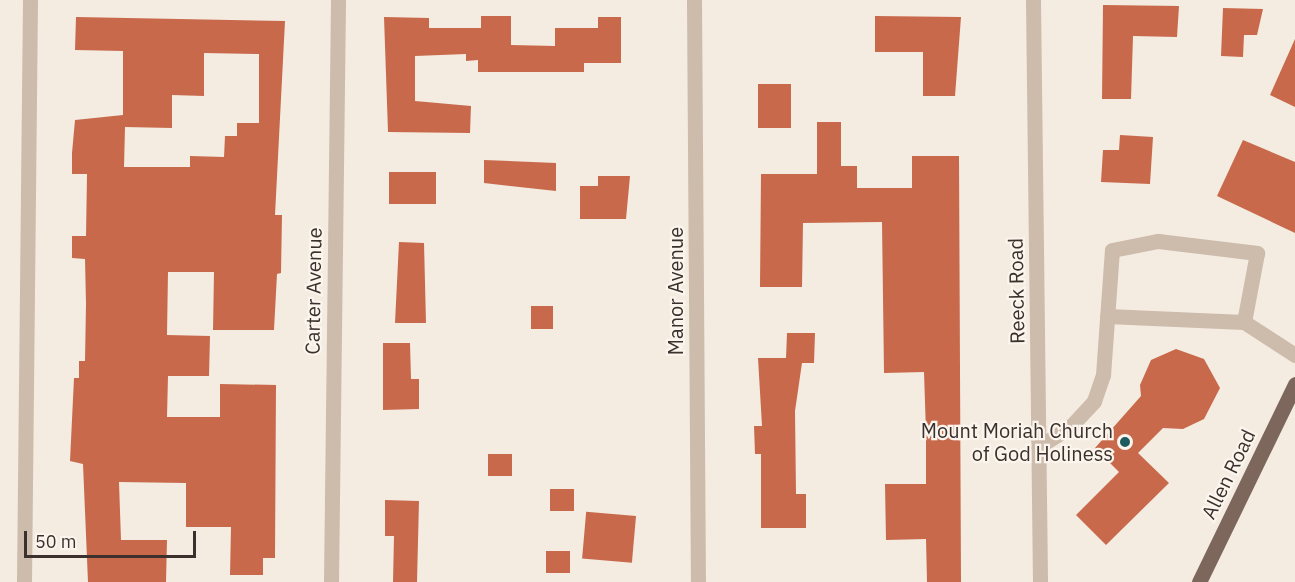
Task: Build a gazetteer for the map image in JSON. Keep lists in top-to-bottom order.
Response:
{
  "streets": {
    "main road": ["Allen Road"],
    "street": ["Carter Avenue", "Manor Avenue", "Reeck Road"]
  },
  "places": ["Mount Moriah Church of God Holiness"],
  "scale_bar": "50 m"
}
